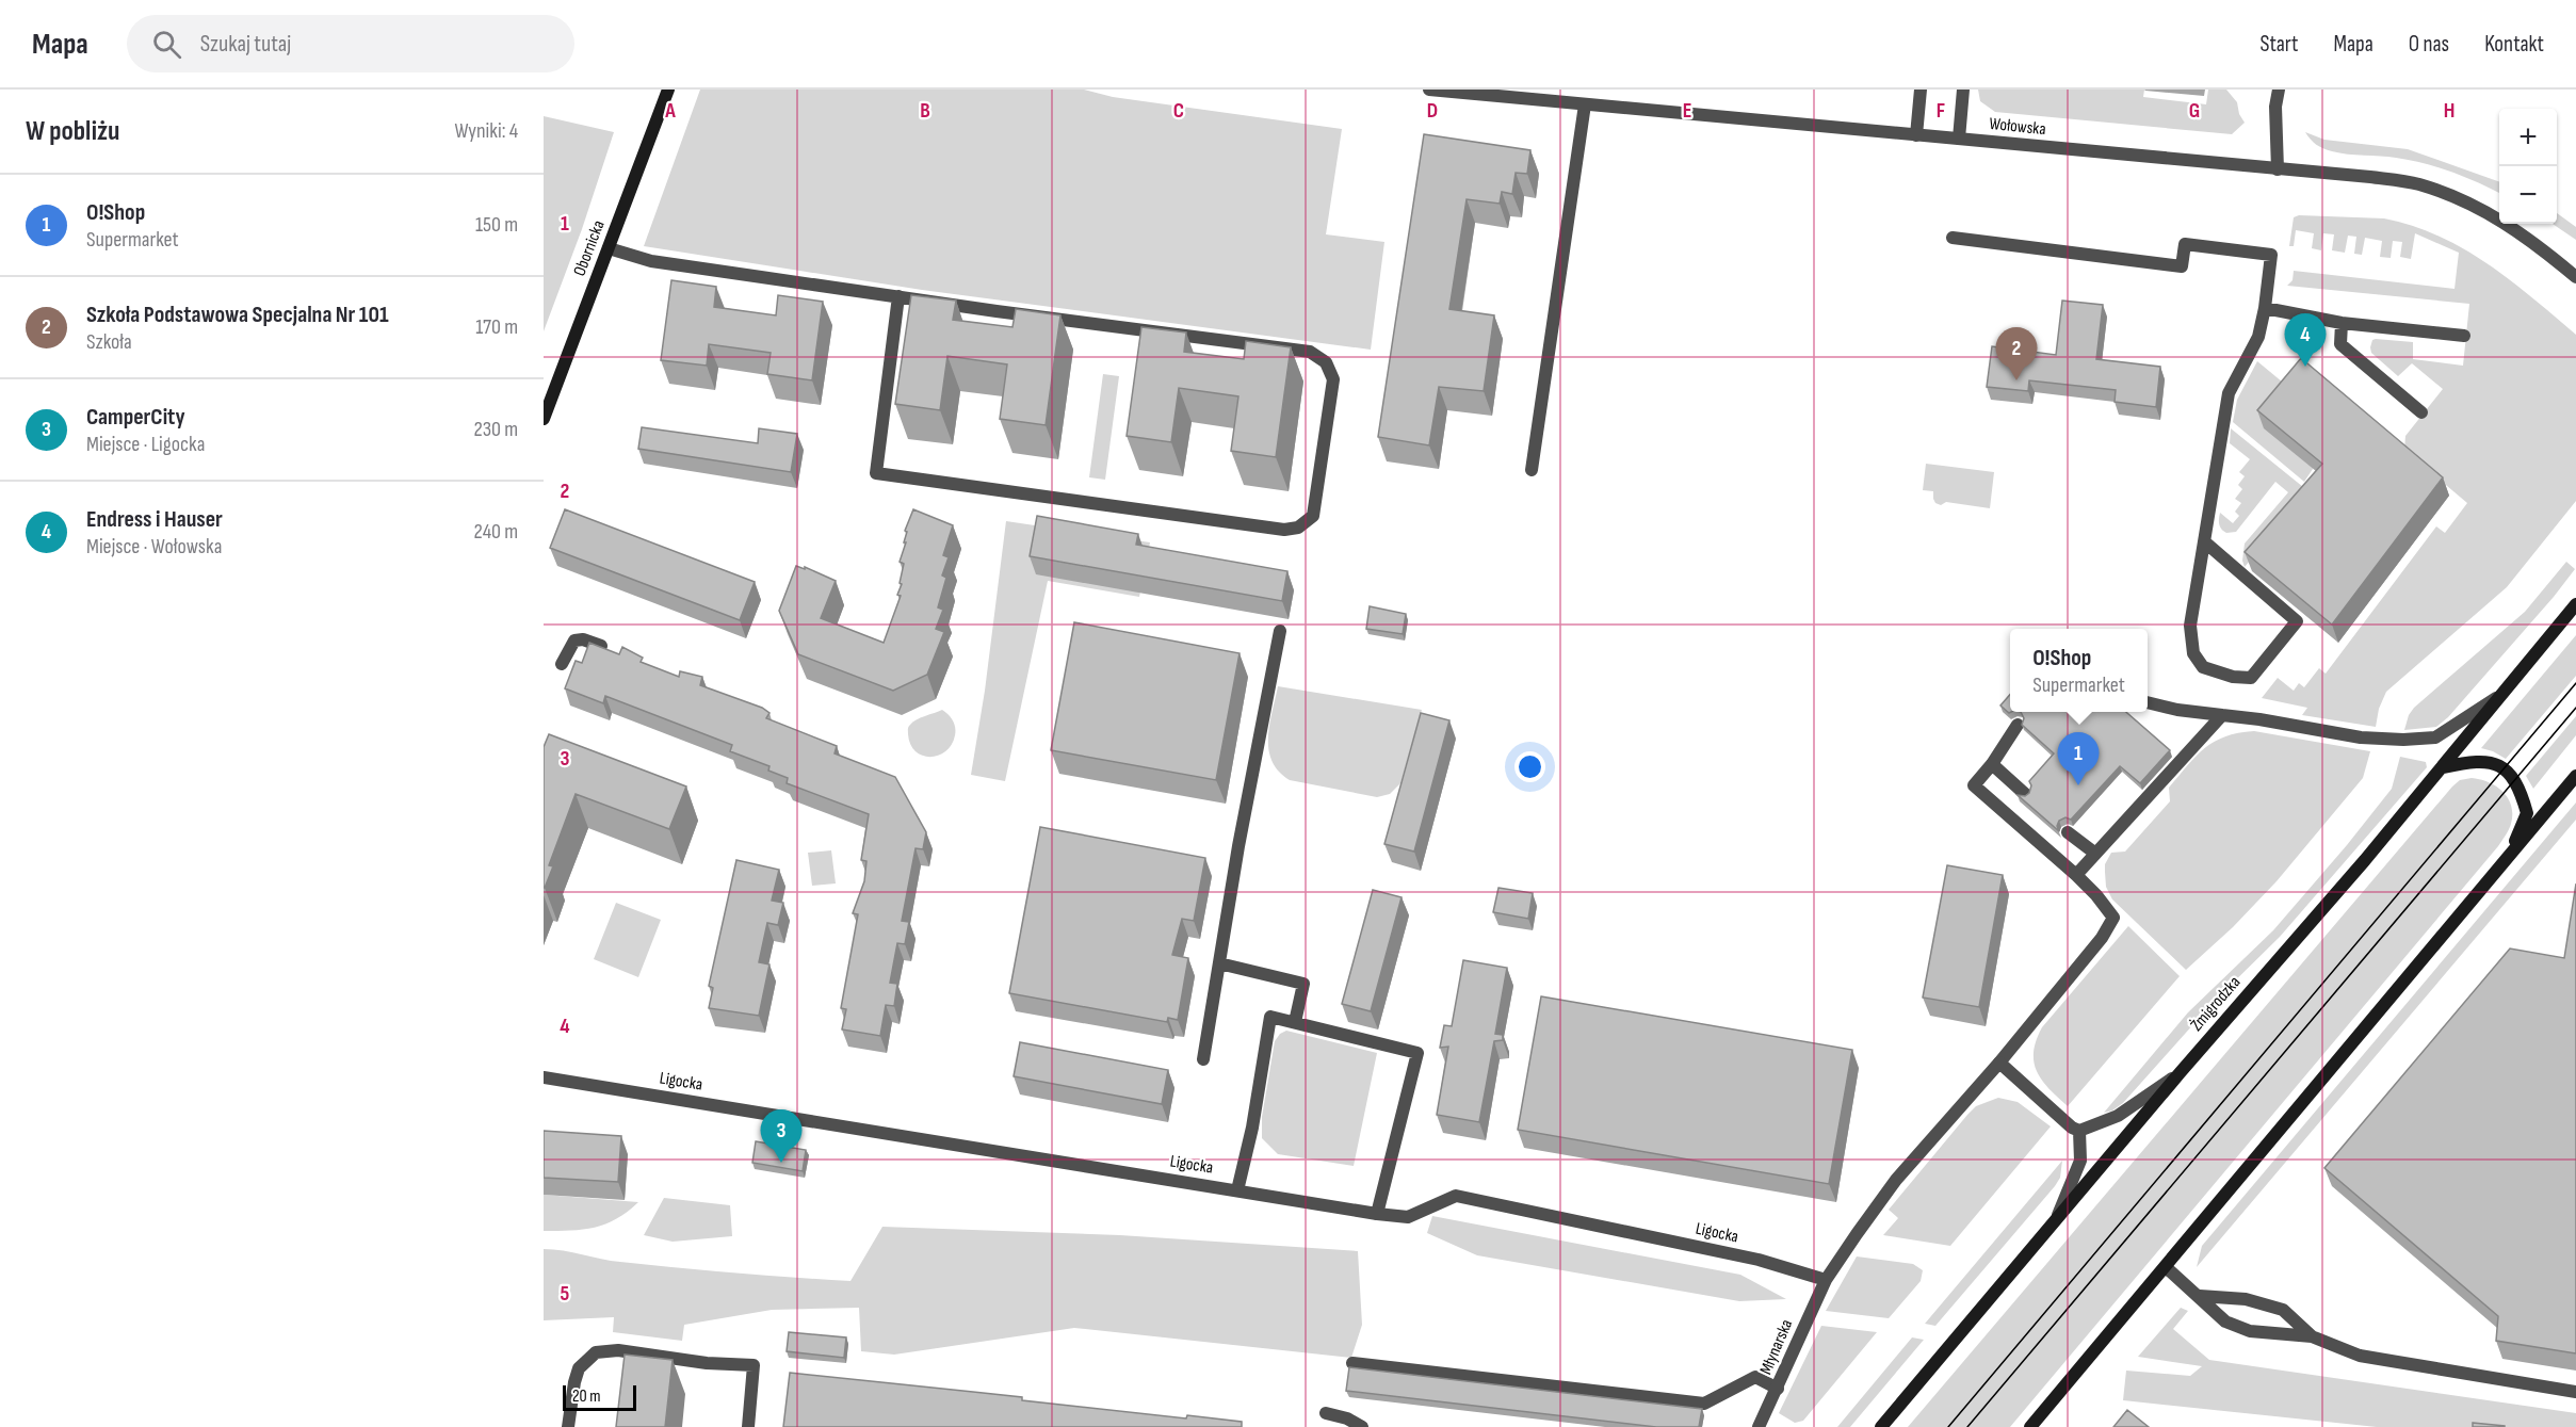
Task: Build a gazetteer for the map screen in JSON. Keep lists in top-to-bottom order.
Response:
{
  "streets": {
    "main road": ["Obornicka", "Żmigrodzka"],
    "street": ["Wołowska", "Ligocka", "Młynarska"]
  },
  "crossings": [
    ["Ligocka", "Młynarska"]
  ],
  "scale_bar": "20 m",
  "page": {
    "header": "Mapa",
    "search": "Szukaj tutaj",
    "nav": [
      "Start",
      "Mapa",
      "O nas",
      "Kontakt"
    ],
    "heading": ["W pobliżu", "Wyniki: 4"],
    "map_buttons": ["+", "−"],
    "list": [
      {
        "mark": "1",
        "name": "O!Shop",
        "note": "Supermarket",
        "value": "150 m"
      },
      {
        "mark": "2",
        "name": "Szkoła Podstawowa Specjalna Nr 101",
        "note": "Szkoła",
        "value": "170 m"
      },
      {
        "mark": "3",
        "name": "CamperCity",
        "note": "Miejsce · Ligocka",
        "value": "230 m"
      },
      {
        "mark": "4",
        "name": "Endress i Hauser",
        "note": "Miejsce · Wołowska",
        "value": "240 m"
      }
    ],
    "pins": [
      "4",
      "2",
      "1",
      "3"
    ],
    "popup": ["O!Shop", "Supermarket"],
    "scale": "20 m"
  },
  "grid": {
    "columns": [
      "A",
      "B",
      "C",
      "D",
      "E",
      "F",
      "G",
      "H"
    ],
    "rows": [
      "1",
      "2",
      "3",
      "4",
      "5"
    ]
  }
}
